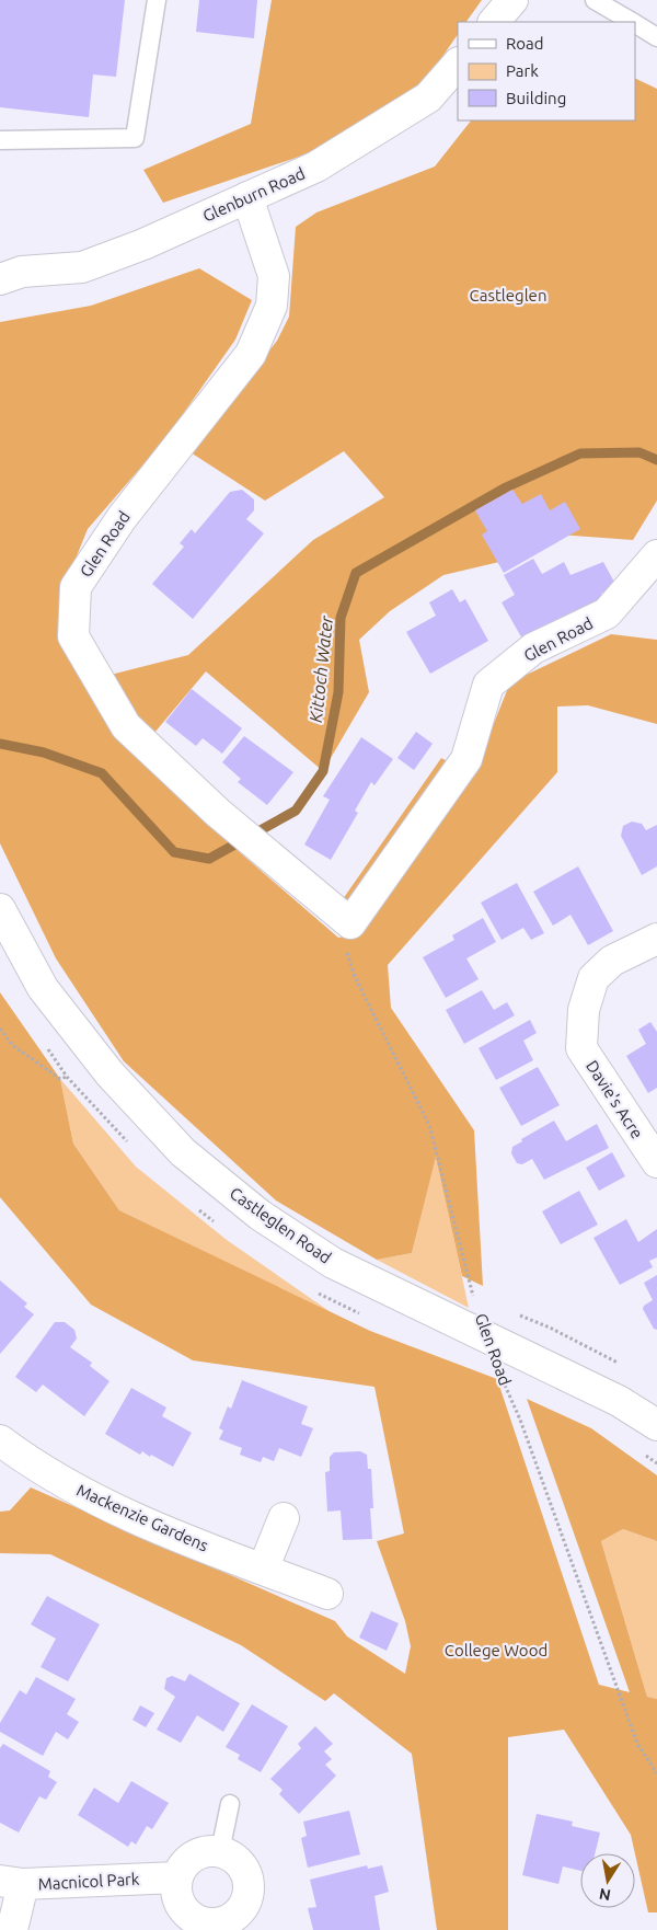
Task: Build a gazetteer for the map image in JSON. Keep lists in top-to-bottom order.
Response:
{
  "streets": {
    "street": [
      "Glenburn Road",
      "Glen Road",
      "Davie's Acre",
      "Castleglen Road",
      "Mackenzie Gardens",
      "Macnicol Park"
    ]
  },
  "crossings": [
    ["Glenburn Road", "Glen Road"],
    ["Glen Road", "Castleglen Road"]
  ],
  "water": ["Kittoch Water"],
  "parks": ["Castleglen", "College Wood"],
  "legend": ["Road", "Park", "Building"],
  "north": "bottom"
}
